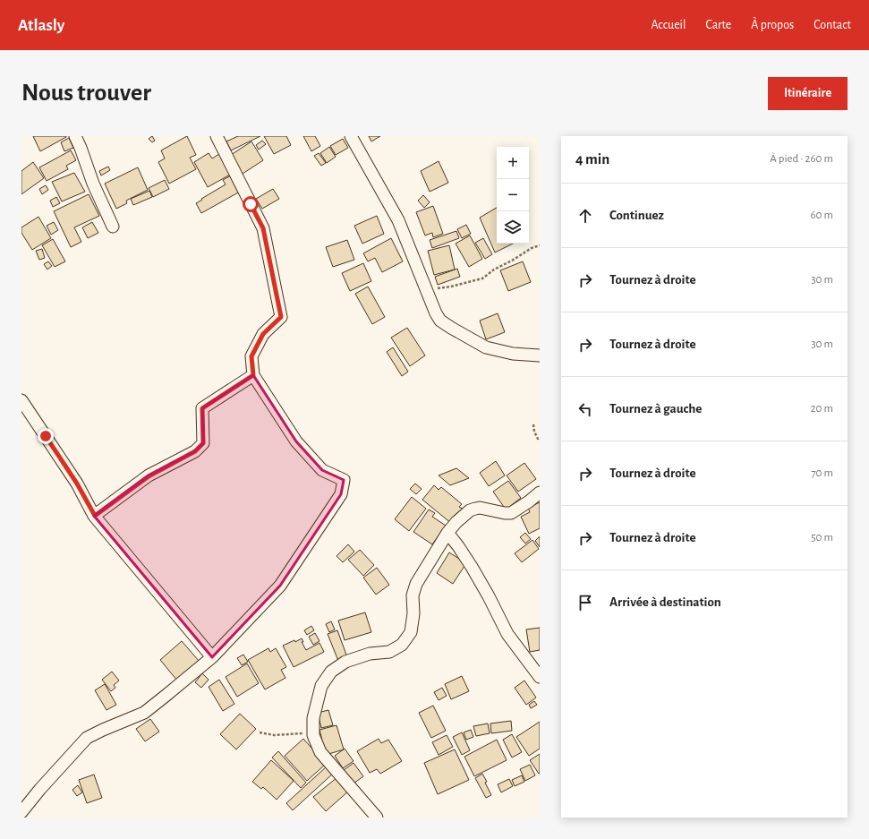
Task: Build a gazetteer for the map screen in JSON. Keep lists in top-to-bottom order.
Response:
{
  "page": {
    "header": "Atlasly",
    "nav": [
      "Accueil",
      "Carte",
      "À propos",
      "Contact"
    ],
    "buttons": "Itinéraire",
    "title": "Nous trouver",
    "heading": ["4 min", "À pied · 260 m"],
    "map_buttons": ["+", "−"],
    "list": [
      ["Continuez", "60 m"],
      ["Tournez à droite", "30 m"],
      ["Tournez à droite", "30 m"],
      ["Tournez à gauche", "20 m"],
      ["Tournez à droite", "70 m"],
      ["Tournez à droite", "50 m"],
      "Arrivée à destination"
    ]
  }
}
